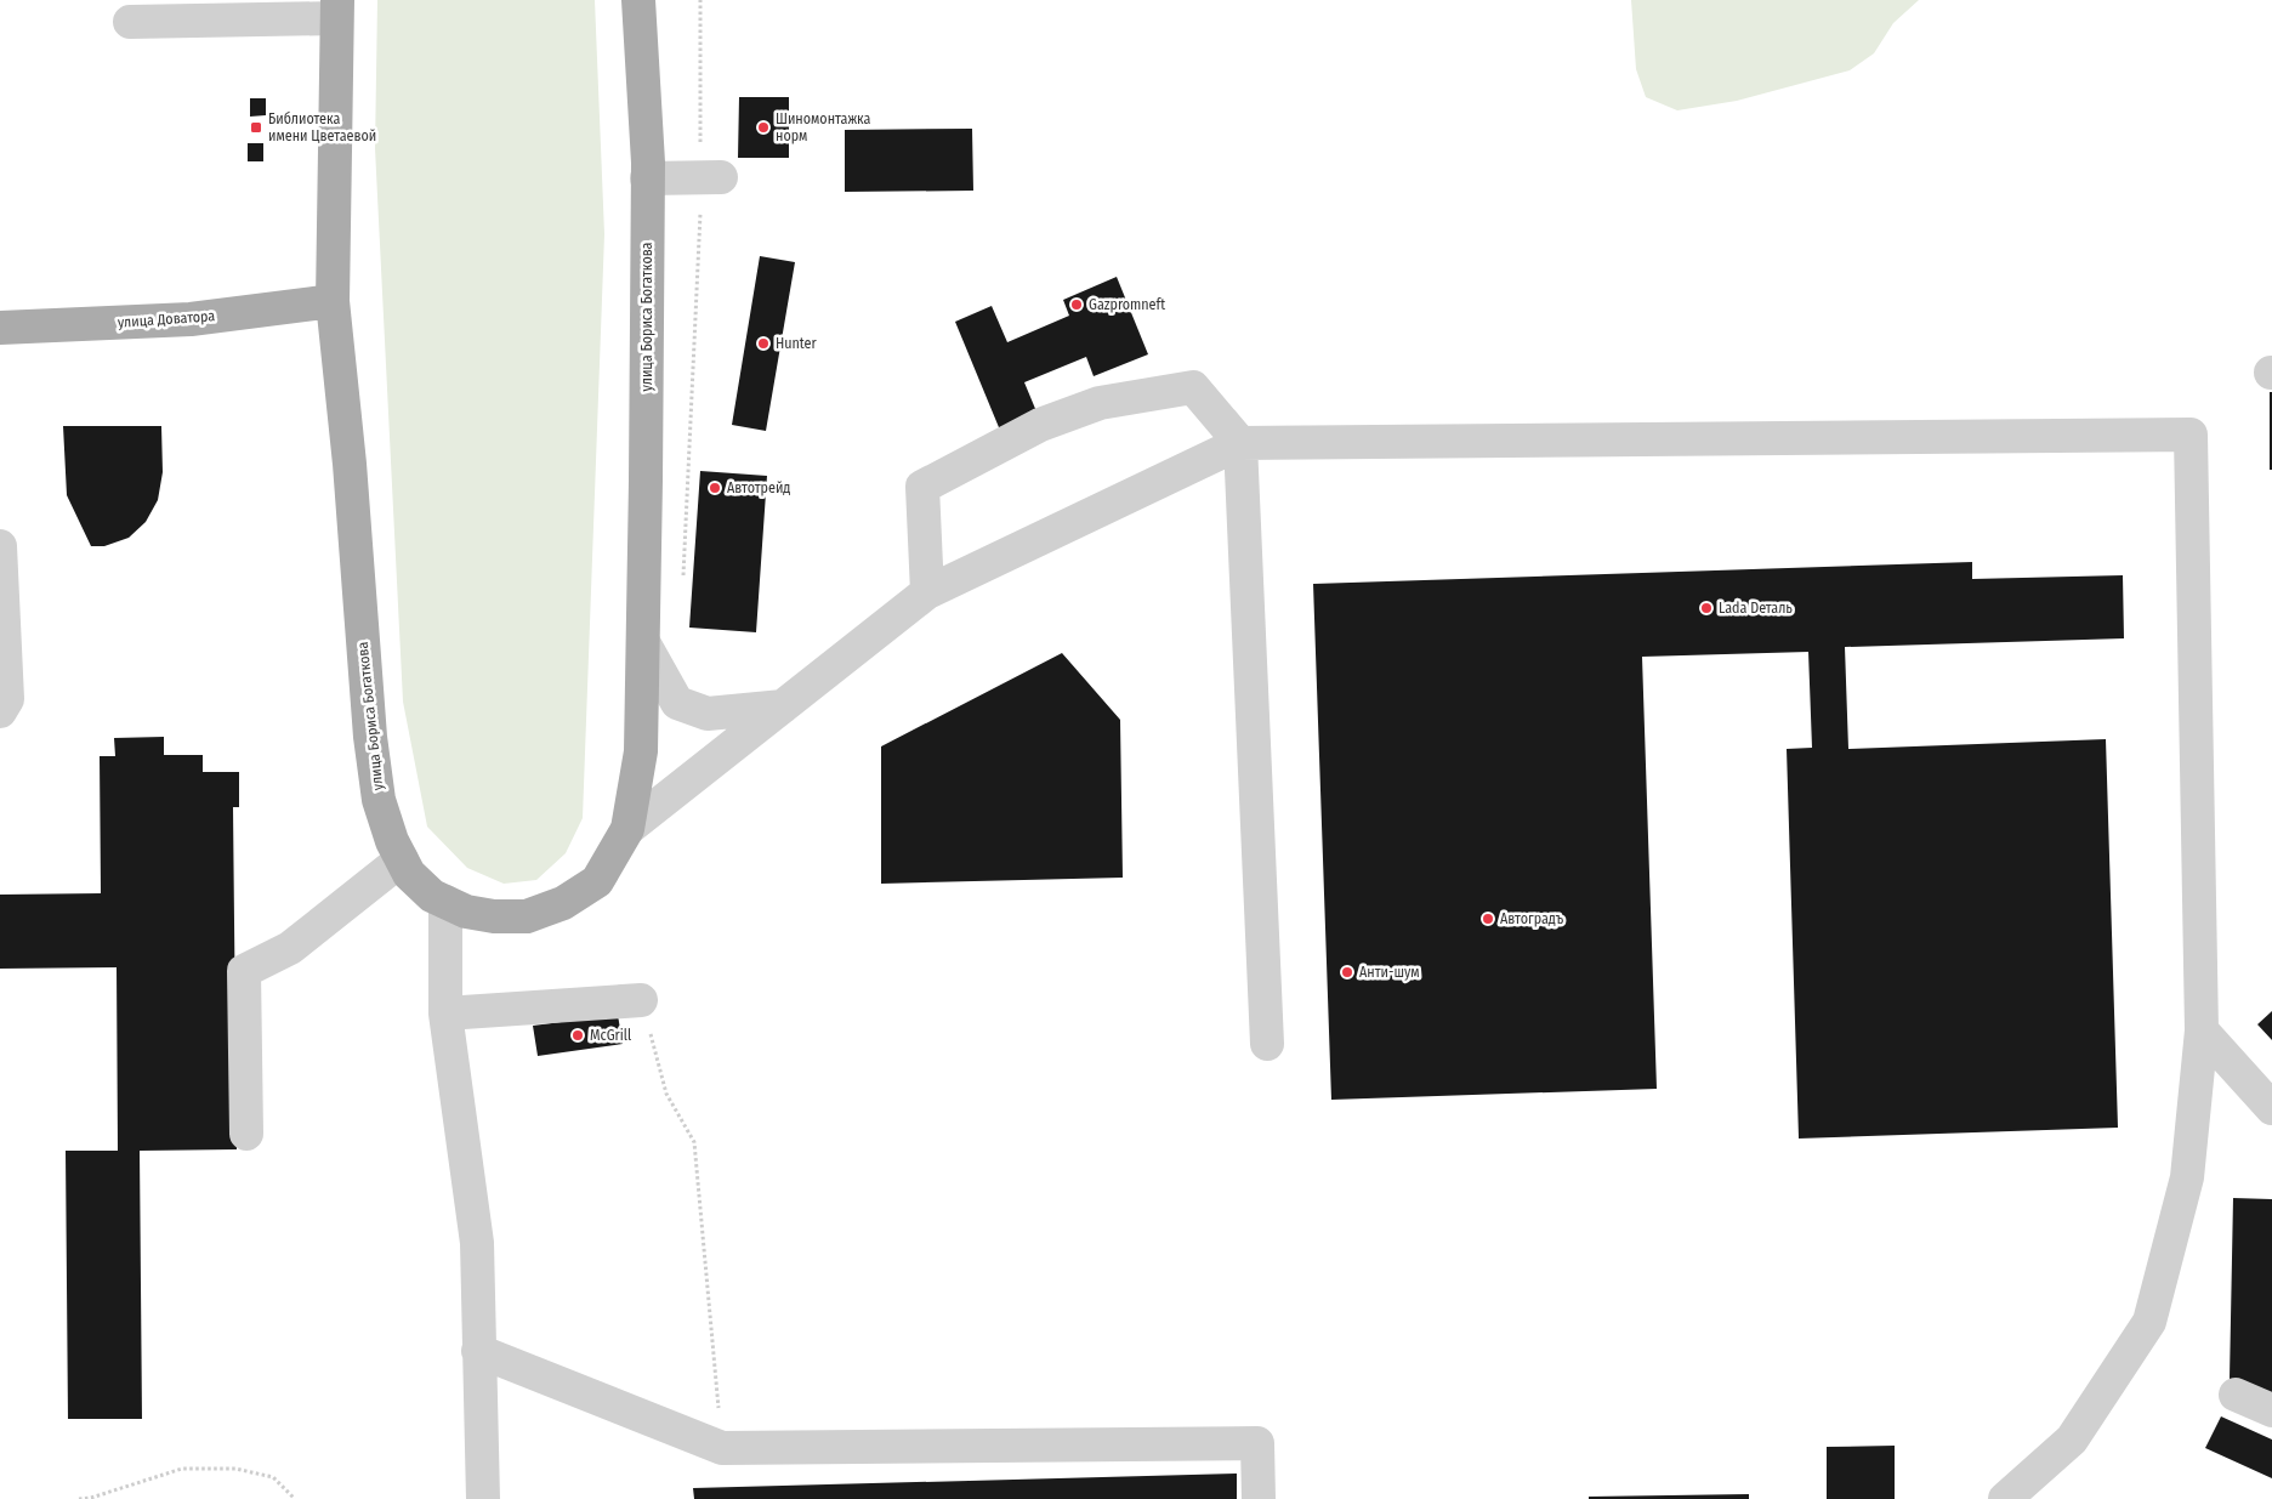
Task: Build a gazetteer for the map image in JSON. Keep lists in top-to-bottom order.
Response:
{
  "streets": {
    "main road": ["улица Бориса Богаткова", "улица Доватора"]
  },
  "crossings": [
    ["улица Бориса Богаткова", "улица Доватора"]
  ],
  "places": {
    "transit": ["Библиотека имени Цветаевой"],
    "other": [
      "Шиномонтажка норм",
      "Gazpromneft",
      "Hunter",
      "Автотрейд",
      "Lada Dеталь",
      "Автоградъ",
      "Анти-шум",
      "McGrill"
    ]
  }
}
